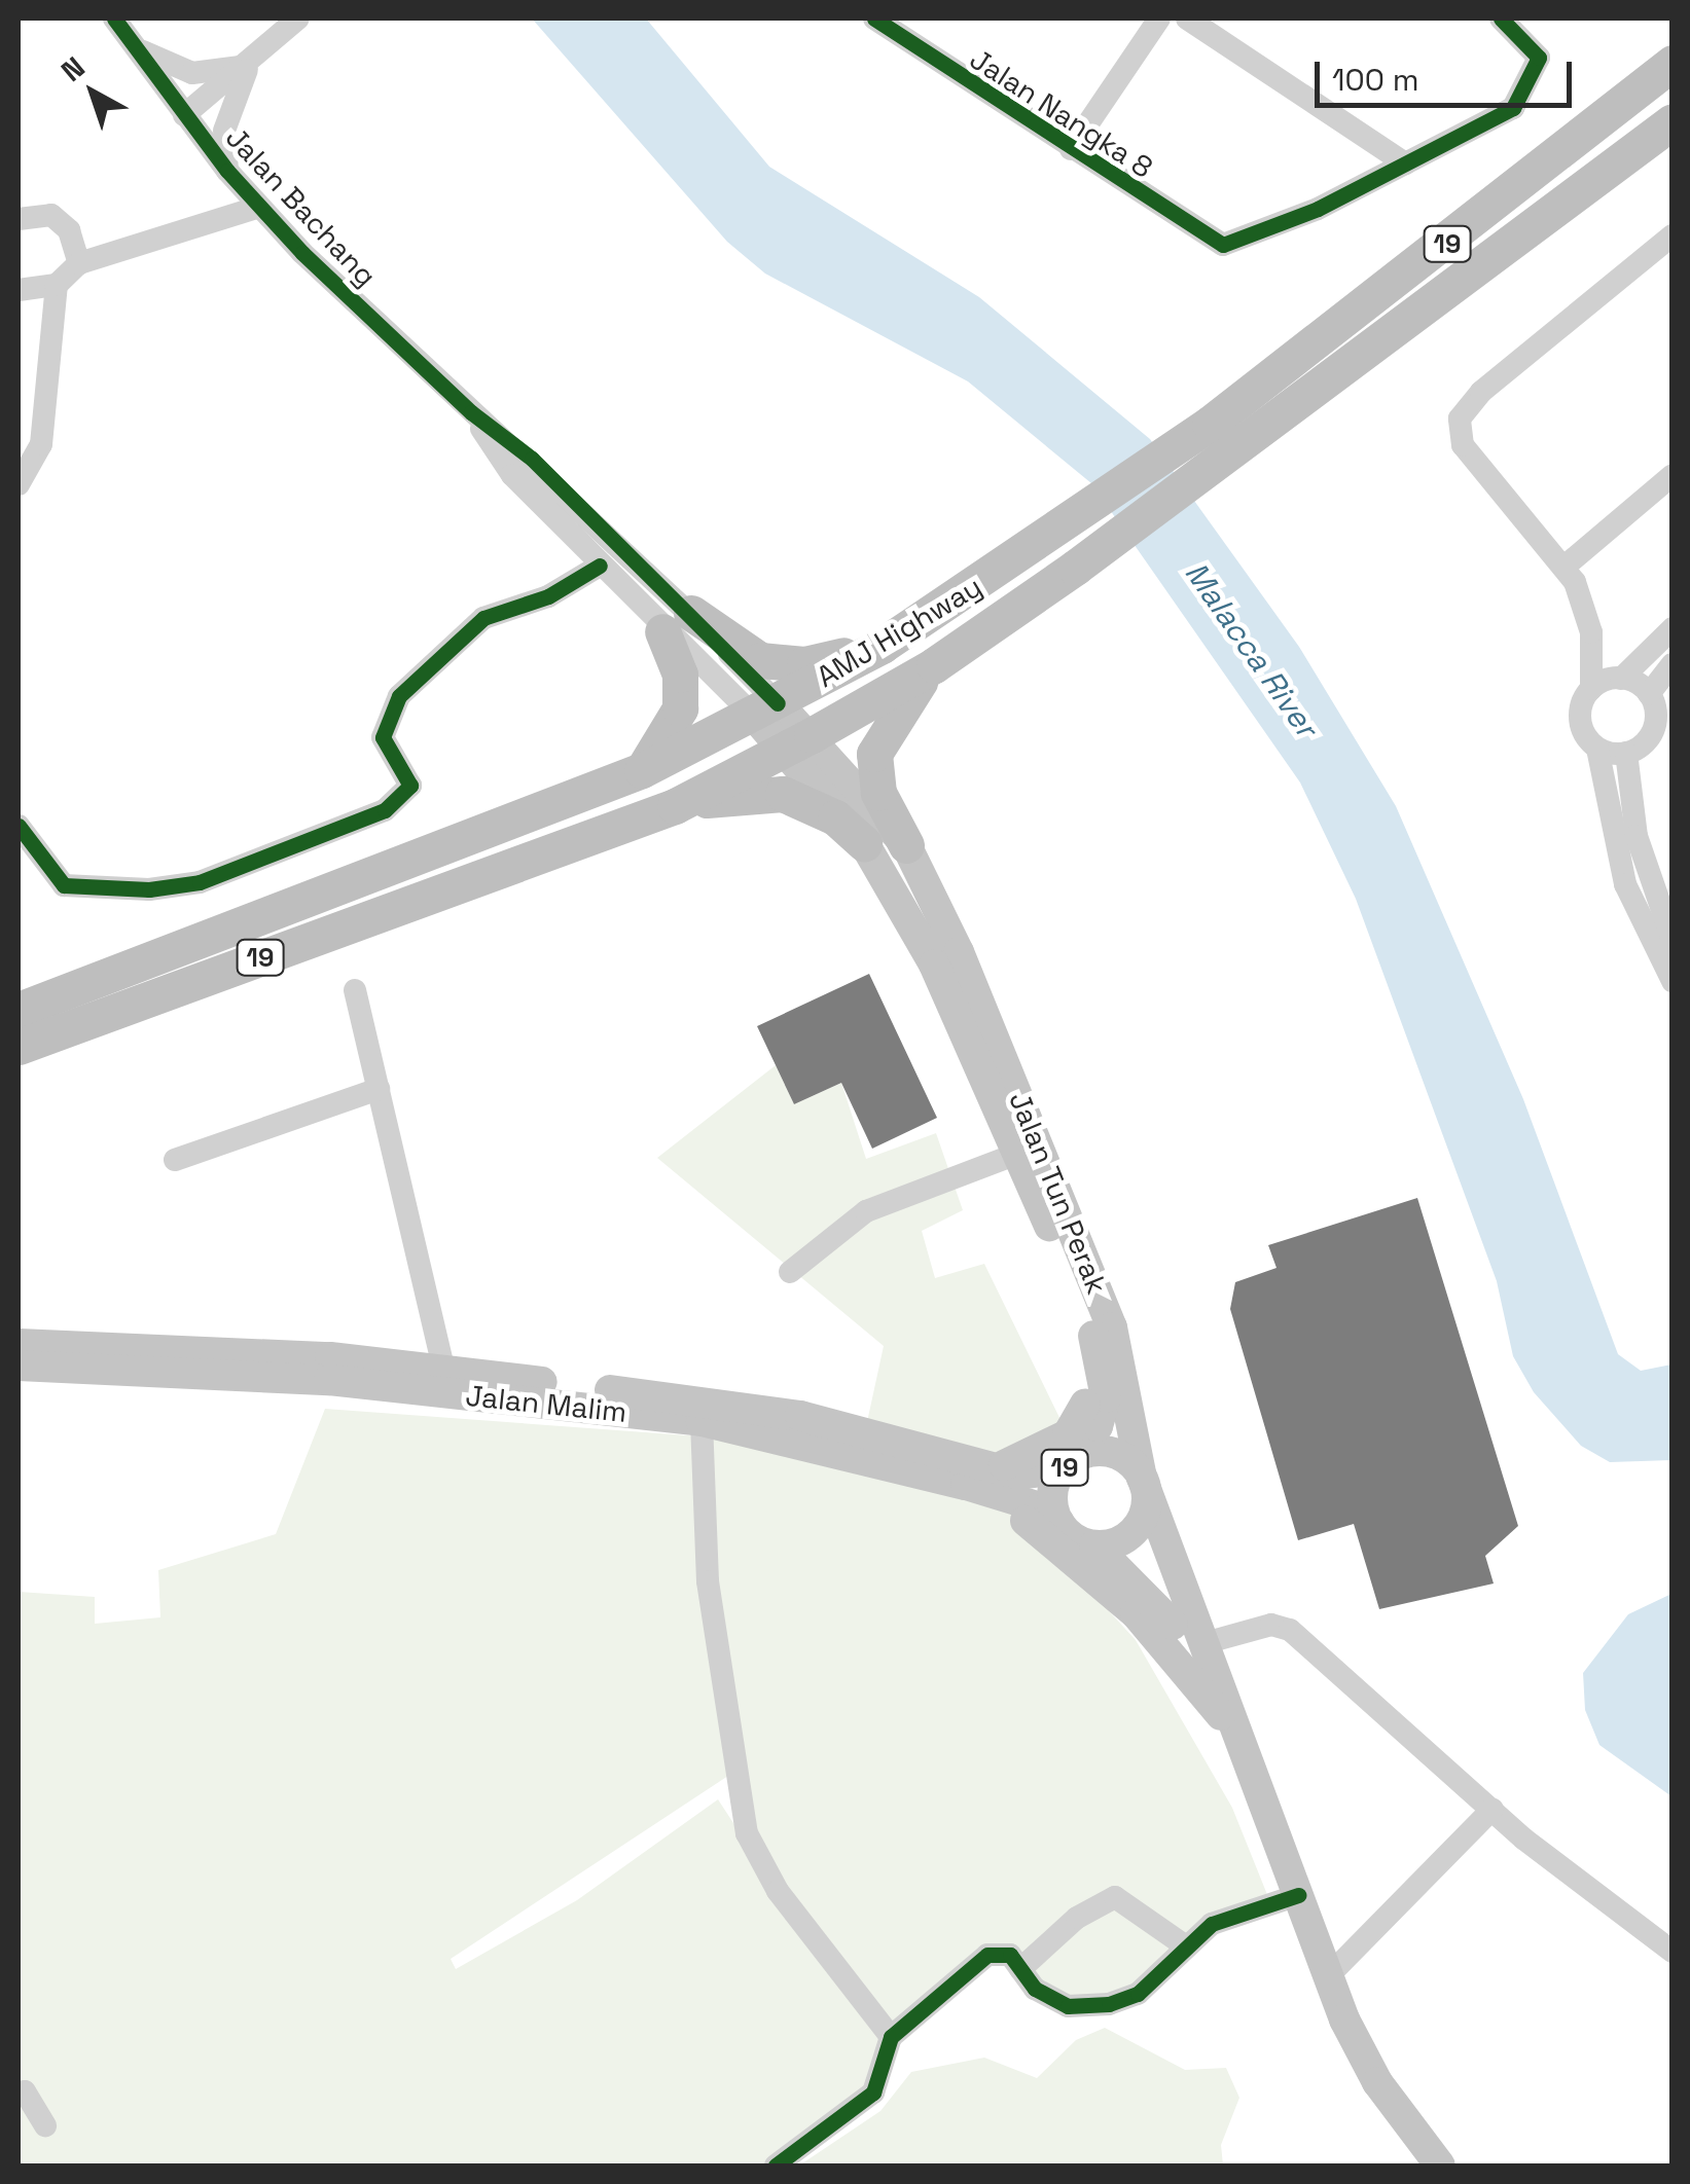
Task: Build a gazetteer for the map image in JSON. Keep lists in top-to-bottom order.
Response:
{
  "streets": {
    "highway": ["19", "AMJ Highway"],
    "main road": ["Jalan Tun Perak", "Jalan Malim"],
    "street": ["Jalan Nangka 8", "Jalan Bachang"]
  },
  "crossings": [
    ["Jalan Bachang", "AMJ Highway"],
    ["19", "Jalan Tun Perak"],
    ["19", "Jalan Malim"],
    ["AMJ Highway", "Jalan Tun Perak"],
    ["Jalan Tun Perak", "Jalan Malim"]
  ],
  "water": ["Malacca River"],
  "scale_bar": "100 m",
  "north": "top left"
}
